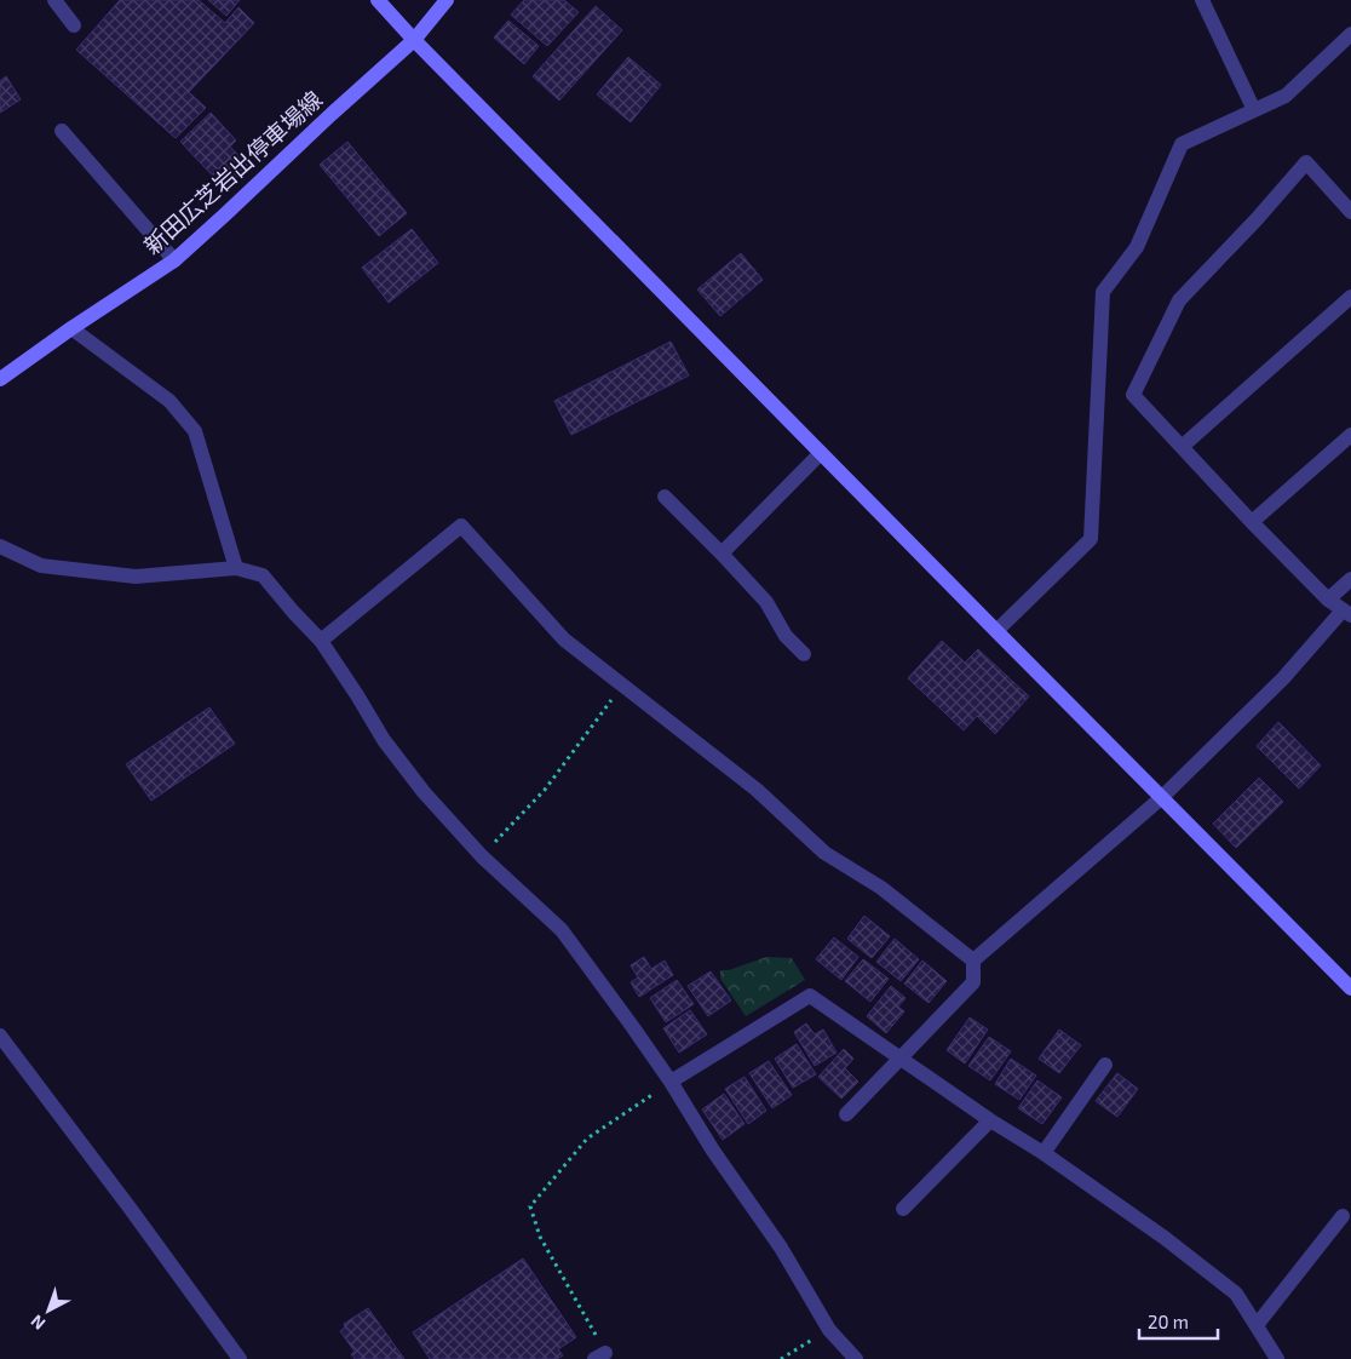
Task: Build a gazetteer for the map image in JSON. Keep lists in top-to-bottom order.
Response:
{
  "streets": {
    "street": ["新田広芝岩出停車場線"]
  },
  "scale_bar": "20 m",
  "north": "bottom left"
}
